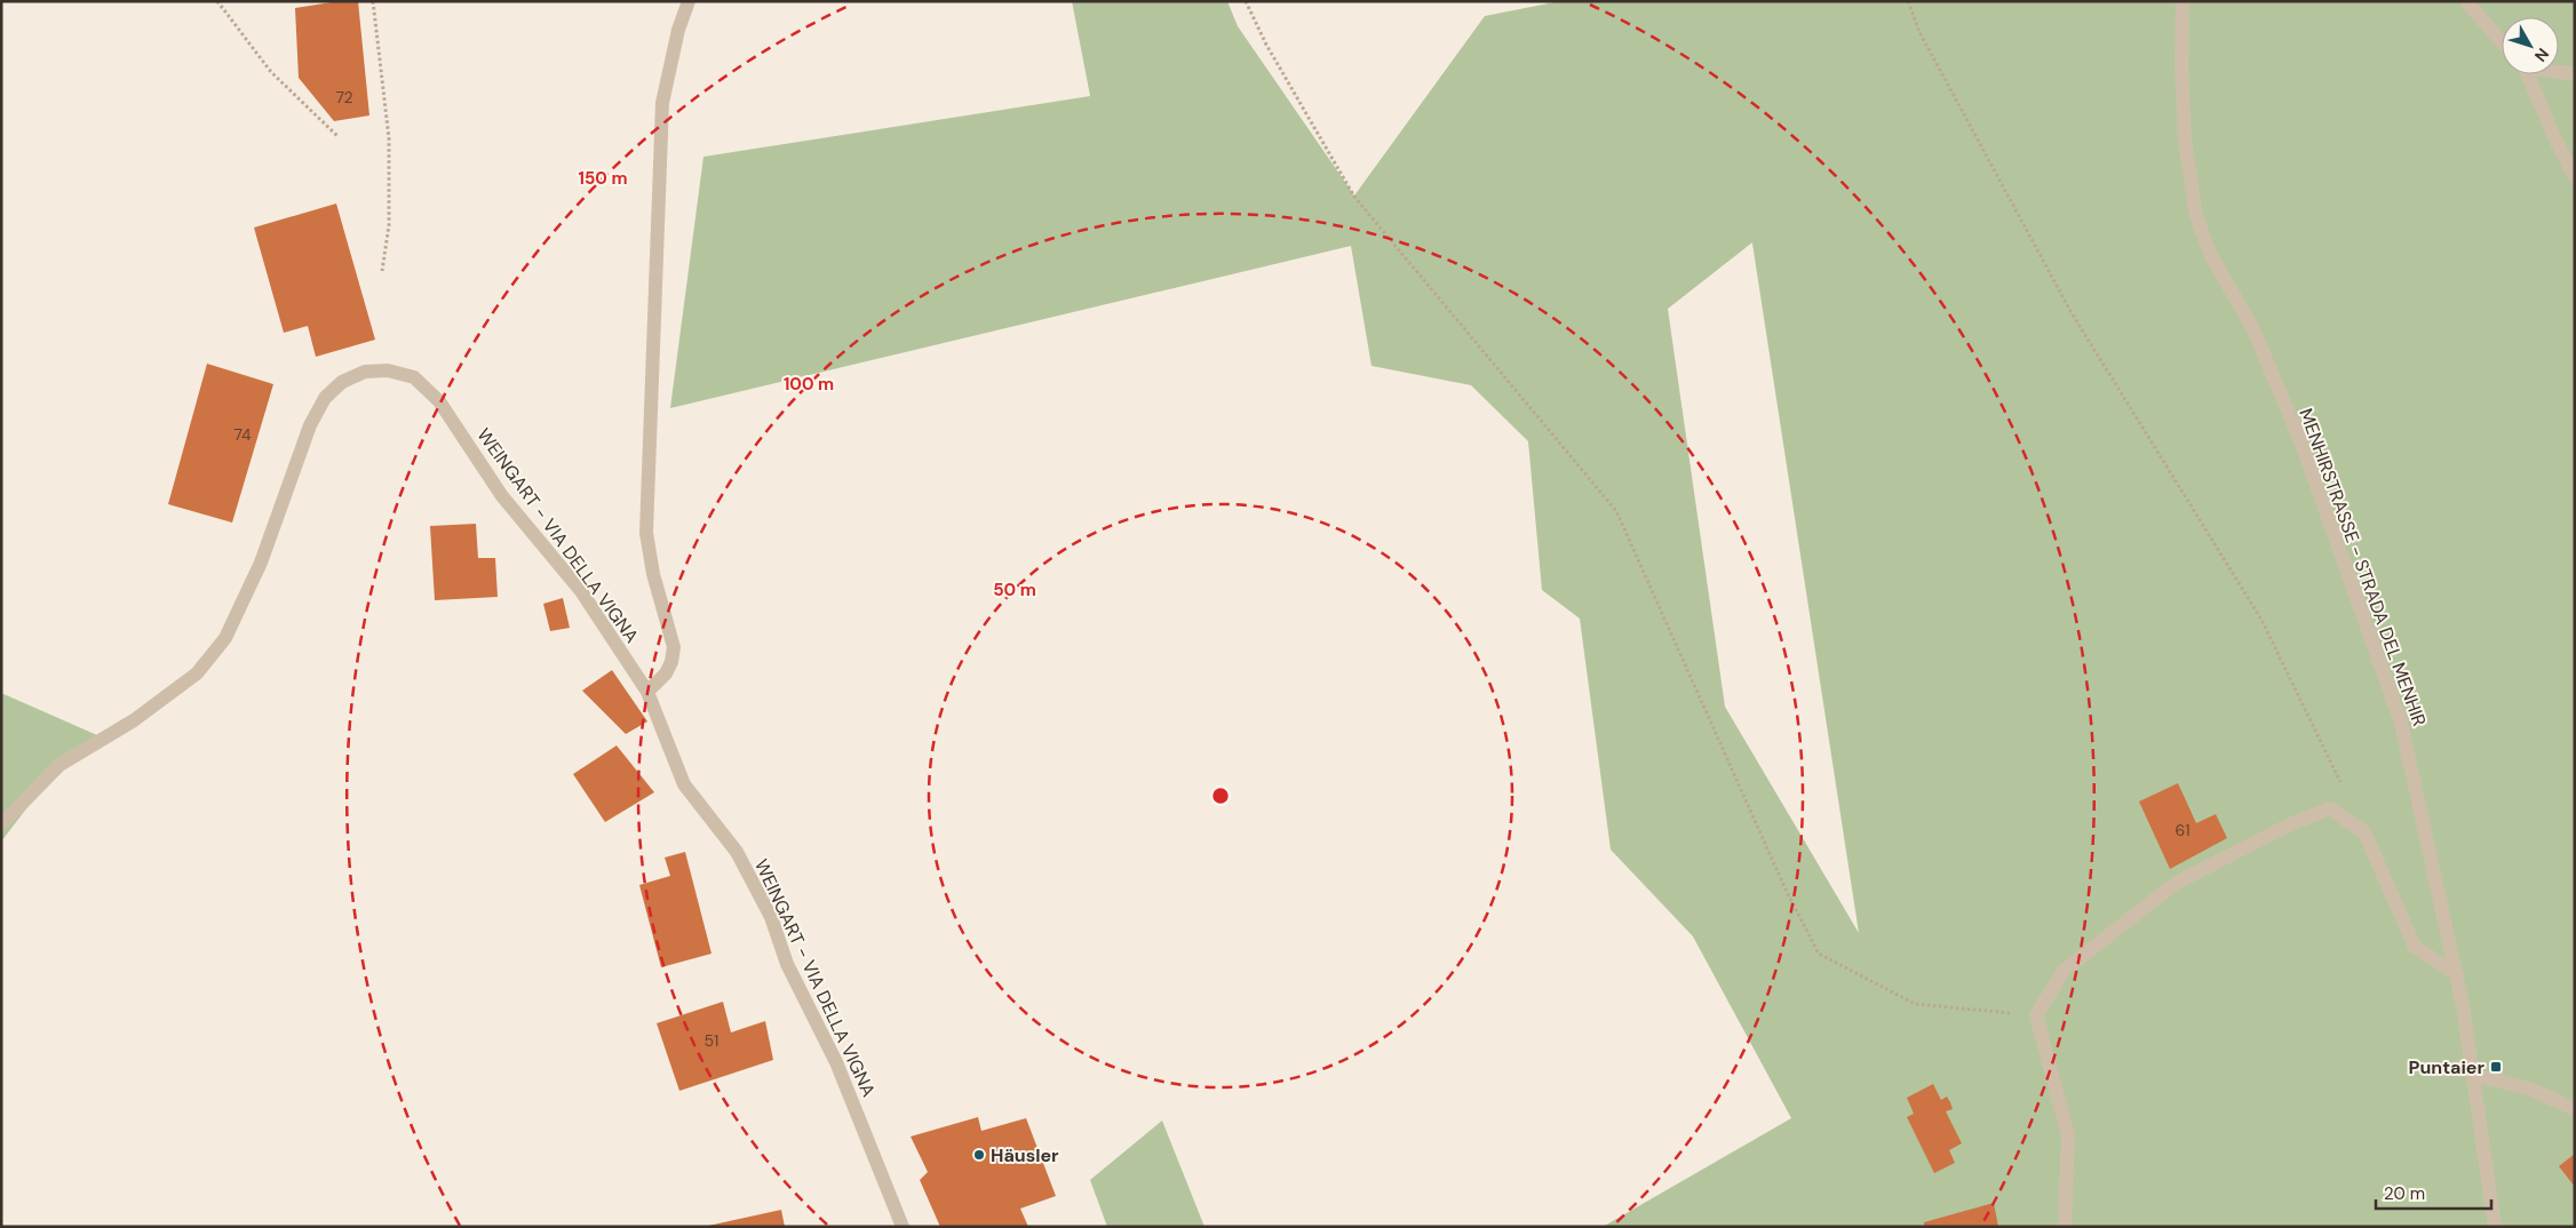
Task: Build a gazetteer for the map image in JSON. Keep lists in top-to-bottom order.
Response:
{
  "streets": {
    "street": ["WEINGART - VIA DELLA VIGNA", "MENHIRSTRASSE - STRADA DEL MENHIR"]
  },
  "places": {
    "transit": ["Puntaier"],
    "other": ["Häusler"]
  },
  "house_numbers": [
    "72",
    "74",
    "61",
    "51"
  ],
  "scale_bar": "20 m",
  "north": "bottom right",
  "rings": ["150 m", "100 m", "50 m"]
}
